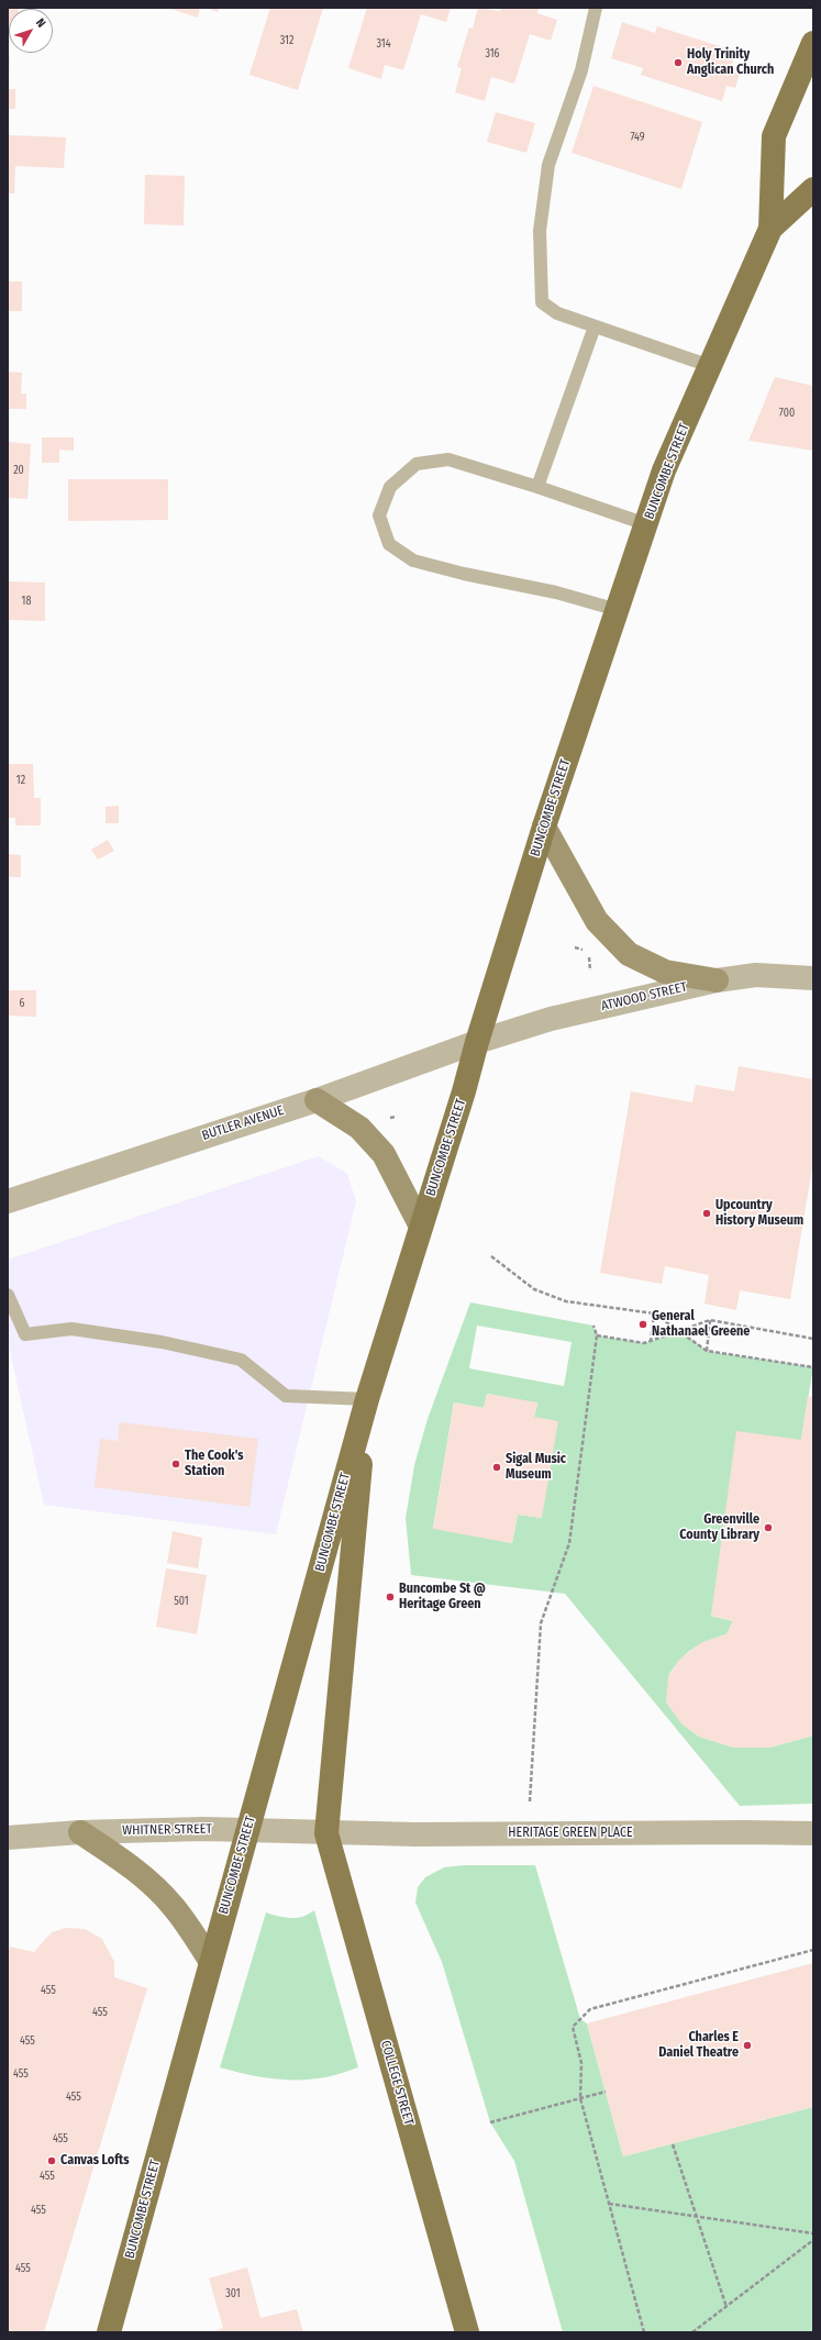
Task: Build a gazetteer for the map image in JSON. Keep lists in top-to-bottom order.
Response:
{
  "streets": {
    "main road": ["BUNCOMBE STREET", "COLLEGE STREET"],
    "street": [
      "ATWOOD STREET",
      "BUTLER AVENUE",
      "WHITNER STREET",
      "HERITAGE GREEN PLACE"
    ]
  },
  "crossings": [
    ["BUNCOMBE STREET", "ATWOOD STREET"],
    ["BUNCOMBE STREET", "BUTLER AVENUE"],
    ["BUNCOMBE STREET", "WHITNER STREET"],
    ["BUNCOMBE STREET", "HERITAGE GREEN PLACE"],
    ["BUNCOMBE STREET", "COLLEGE STREET"],
    ["ATWOOD STREET", "BUTLER AVENUE"],
    ["WHITNER STREET", "HERITAGE GREEN PLACE"],
    ["WHITNER STREET", "COLLEGE STREET"],
    ["HERITAGE GREEN PLACE", "COLLEGE STREET"]
  ],
  "places": [
    "Holy Trinity Anglican Church",
    "Upcountry History Museum",
    "General Nathanael Greene",
    "The Cook's Station",
    "Sigal Music Museum",
    "Greenville County Library",
    "Buncombe St @ Heritage Green",
    "Charles E Daniel Theatre",
    "Canvas Lofts"
  ],
  "house_numbers": [
    "312",
    "314",
    "316",
    "749",
    "700",
    "20",
    "18",
    "12",
    "6",
    "501",
    "455",
    "455",
    "455",
    "455",
    "455",
    "455",
    "455",
    "455",
    "455",
    "301"
  ],
  "north": "top right"
}
